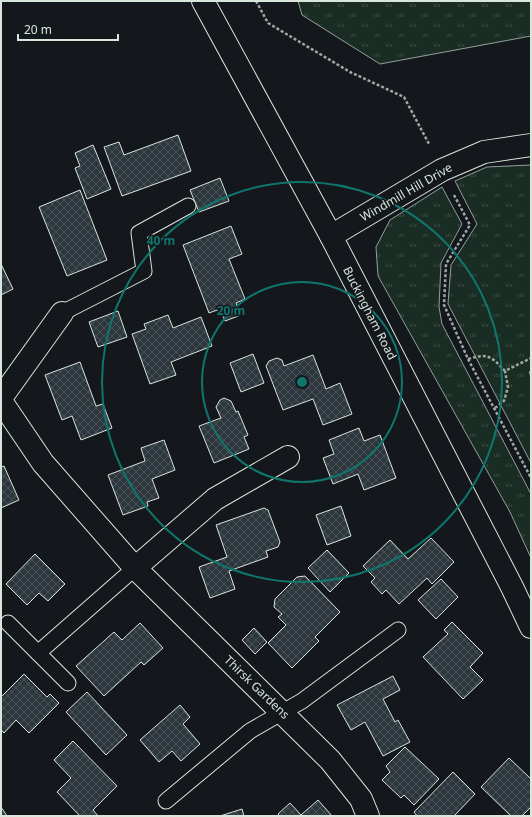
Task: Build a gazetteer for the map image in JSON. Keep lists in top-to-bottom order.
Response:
{
  "streets": {
    "street": ["Windmill Hill Drive", "Buckingham Road", "Thirsk Gardens"]
  },
  "crossings": [
    ["Windmill Hill Drive", "Buckingham Road"]
  ],
  "scale_bar": "20 m",
  "rings": ["40 m", "20 m"]
}
